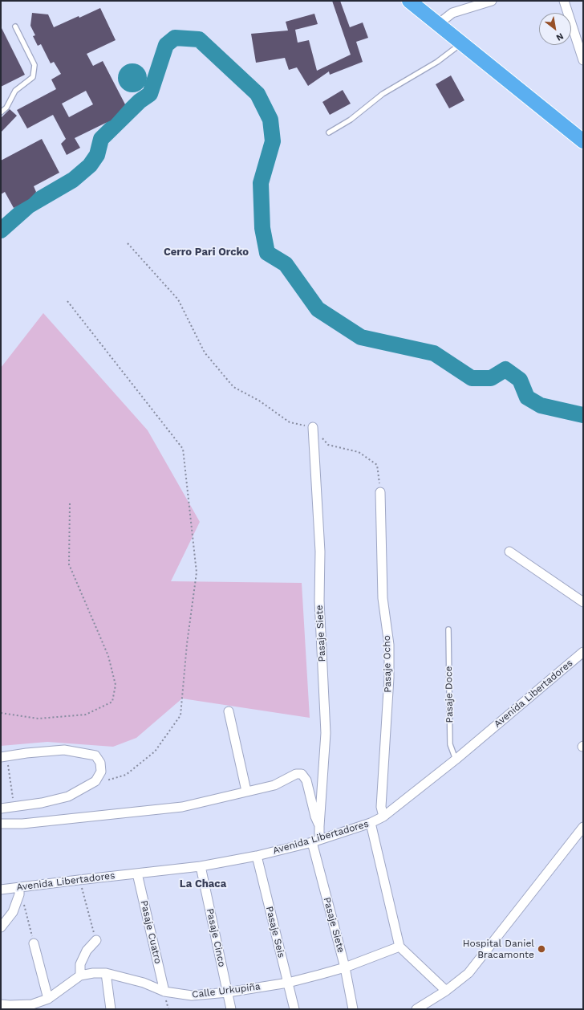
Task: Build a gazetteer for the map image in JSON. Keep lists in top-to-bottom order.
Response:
{
  "streets": {
    "street": [
      "Pasaje Siete",
      "Pasaje Ocho",
      "Avenida Libertadores",
      "Pasaje Cuatro",
      "Pasaje Seis",
      "Pasaje Cinco",
      "Calle Urkupiña"
    ],
    "lane": ["Pasaje Doce"]
  },
  "crossings": [
    ["Pasaje Siete", "Avenida Libertadores"],
    ["Pasaje Siete", "Calle Urkupiña"],
    ["Pasaje Ocho", "Avenida Libertadores"],
    ["Avenida Libertadores", "Pasaje Doce"],
    ["Avenida Libertadores", "Pasaje Cuatro"],
    ["Avenida Libertadores", "Pasaje Seis"],
    ["Avenida Libertadores", "Pasaje Cinco"],
    ["Pasaje Cuatro", "Calle Urkupiña"],
    ["Pasaje Seis", "Calle Urkupiña"],
    ["Pasaje Cinco", "Calle Urkupiña"]
  ],
  "districts": ["Cerro Pari Orcko", "La Chaca"],
  "places": ["Hospital Daniel Bracamonte"],
  "north": "bottom right"
}
